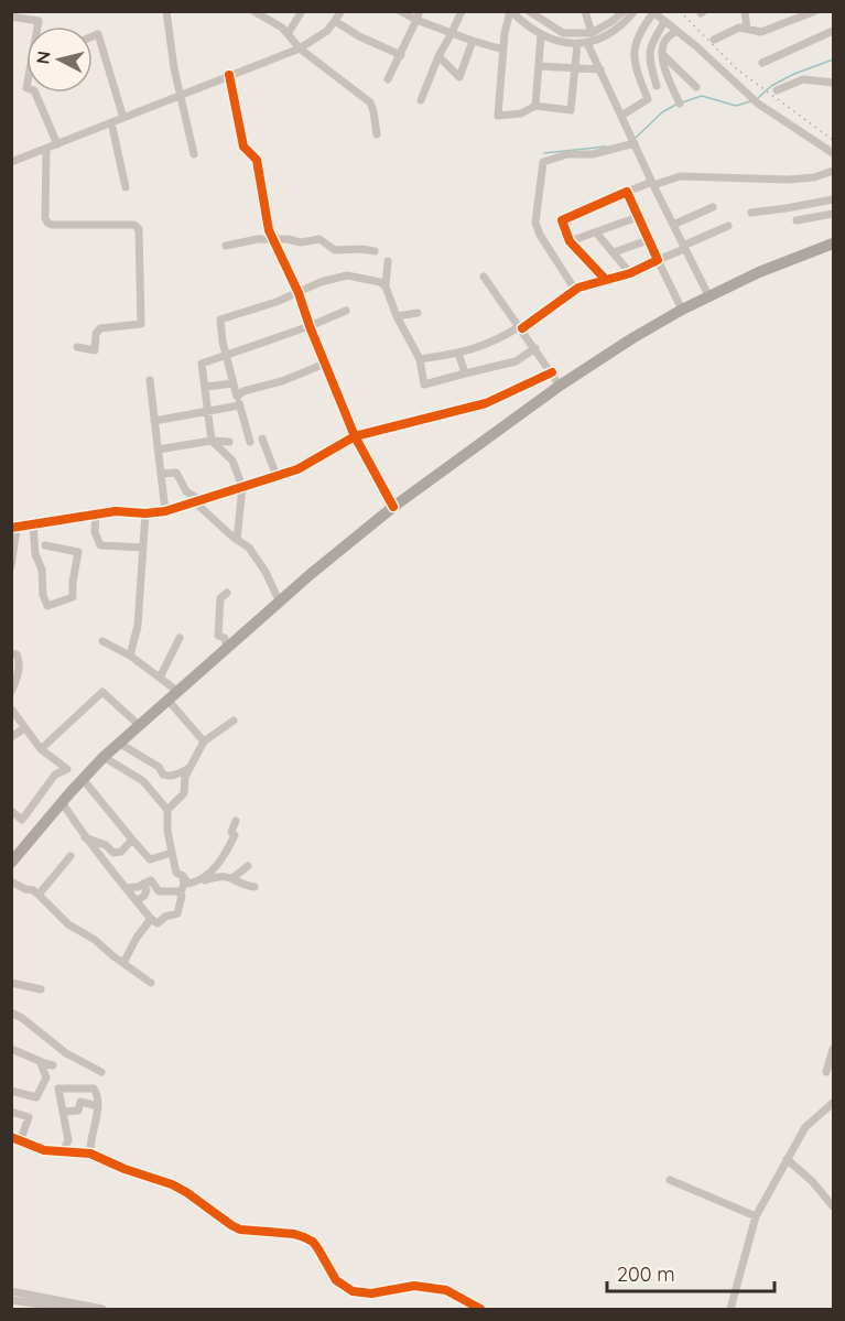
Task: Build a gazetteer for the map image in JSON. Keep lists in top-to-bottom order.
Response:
{
  "scale_bar": "200 m",
  "north": "left"
}
